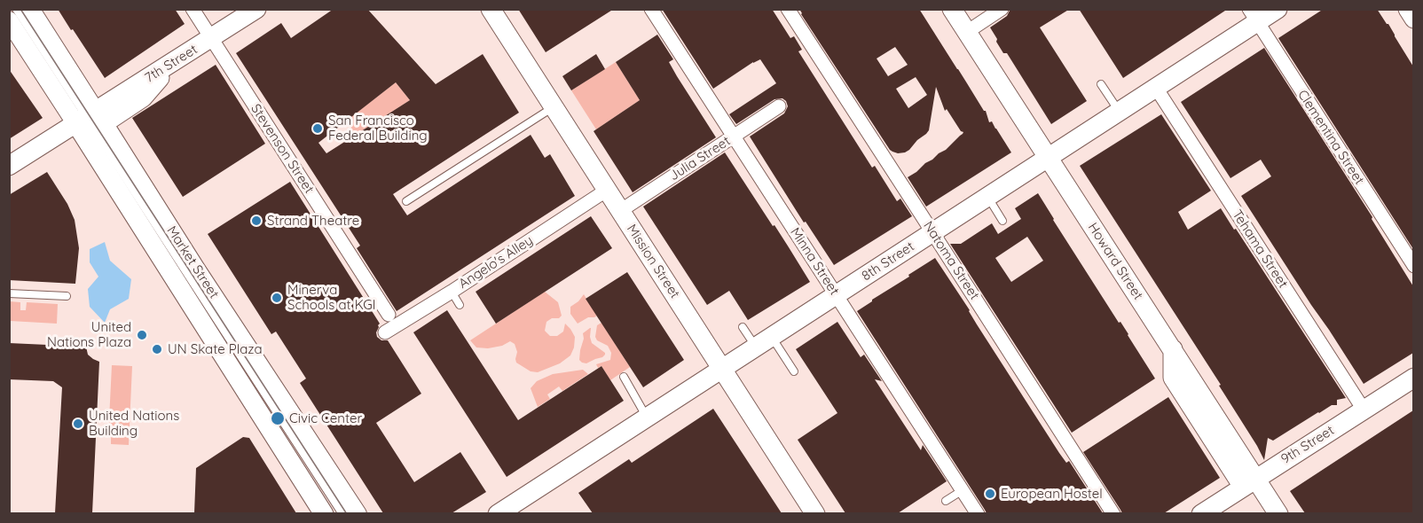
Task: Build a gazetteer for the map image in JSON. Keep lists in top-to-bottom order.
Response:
{
  "streets": {
    "main road": [
      "7th Street",
      "Mission Street",
      "8th Street",
      "Howard Street",
      "Market Street",
      "9th Street"
    ],
    "street": [
      "Clementina Street",
      "Stevenson Street",
      "Julia Street",
      "Tehama Street",
      "Natoma Street",
      "Minna Street",
      "Angelo's Alley"
    ]
  },
  "crossings": [
    ["7th Street", "Stevenson Street"],
    ["7th Street", "Market Street"],
    ["Clementina Street", "8th Street"],
    ["Julia Street", "Mission Street"],
    ["Julia Street", "Minna Street"],
    ["Tehama Street", "8th Street"],
    ["Tehama Street", "9th Street"],
    ["Natoma Street", "8th Street"],
    ["Mission Street", "8th Street"],
    ["Mission Street", "Angelo's Alley"],
    ["Minna Street", "8th Street"],
    ["8th Street", "Howard Street"],
    ["Howard Street", "9th Street"]
  ],
  "places": [
    "San Francisco Federal Building",
    "Strand Theatre",
    "Minerva Schools at KGI",
    "United Nations Plaza",
    "UN Skate Plaza",
    "Civic Center",
    "United Nations Building",
    "European Hostel"
  ]
}
